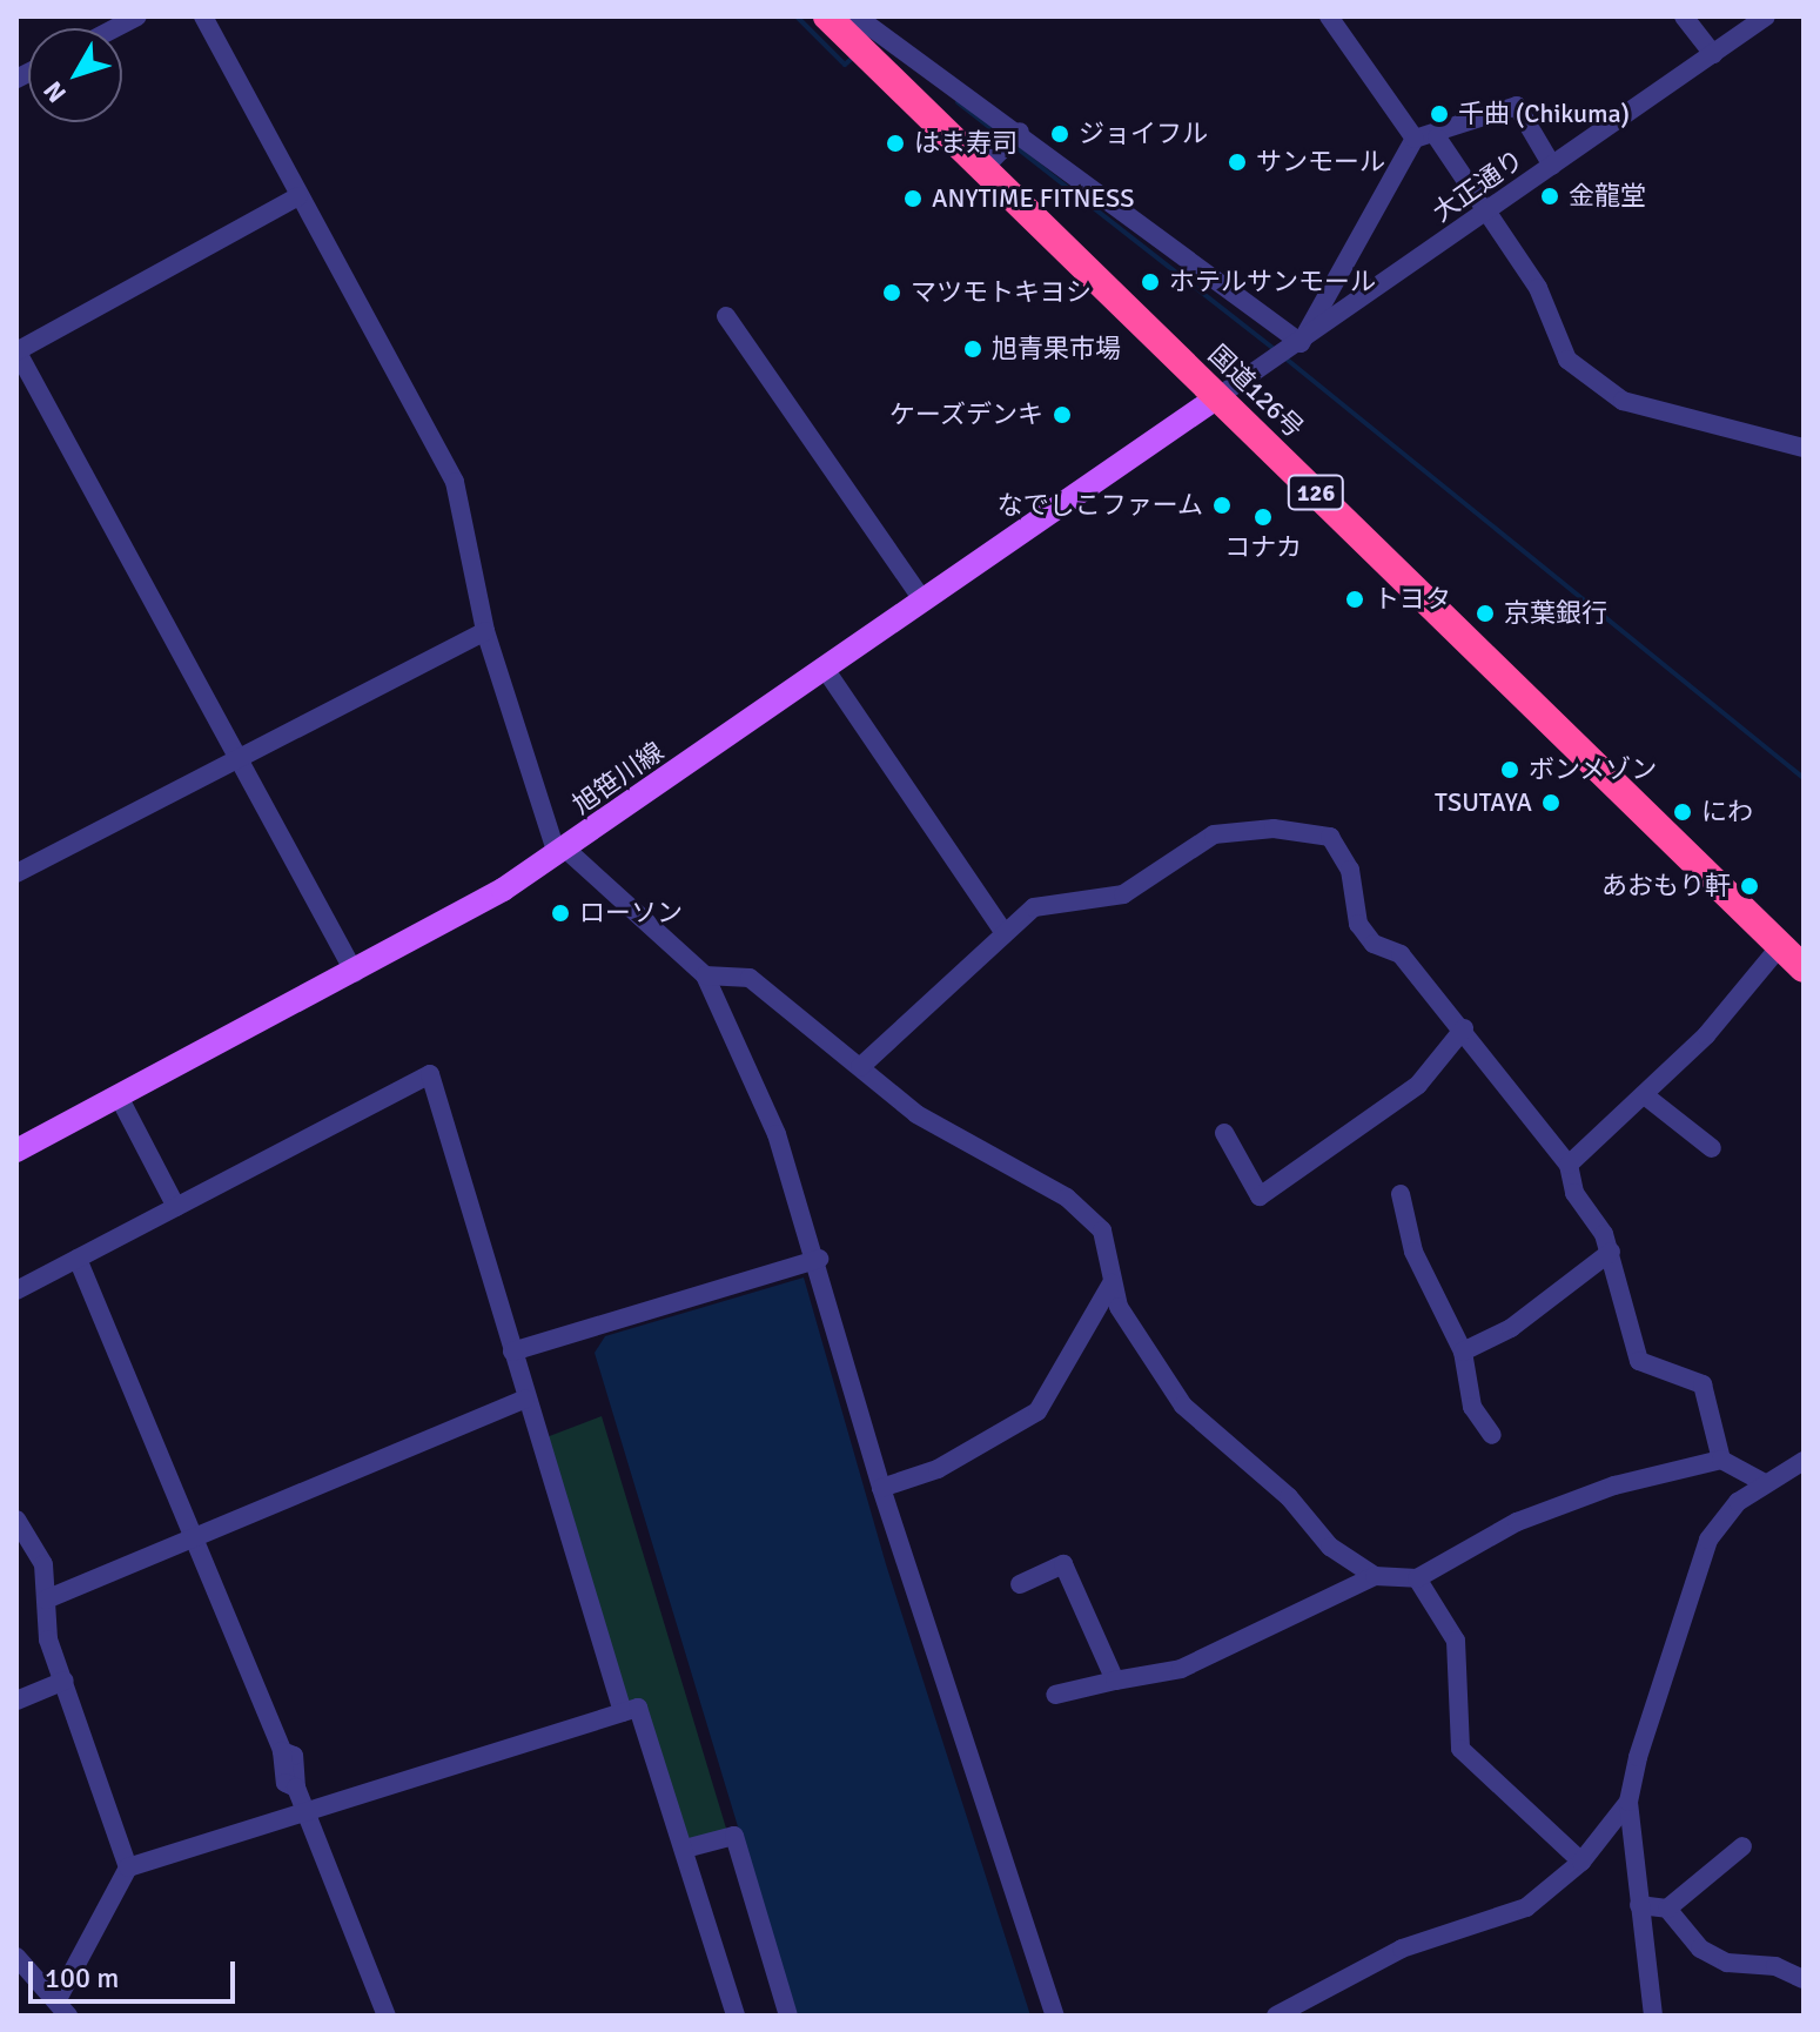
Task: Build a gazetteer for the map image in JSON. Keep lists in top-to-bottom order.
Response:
{
  "streets": {
    "highway": ["国道126号", "126"],
    "main road": ["旭笹川線"],
    "street": ["大正通り"]
  },
  "crossings": [
    ["大正通り", "国道126号"],
    ["大正通り", "旭笹川線"],
    ["国道126号", "旭笹川線"]
  ],
  "places": [
    "千曲 (Chikuma)",
    "ジョイフル",
    "はま寿司",
    "サンモール",
    "金龍堂",
    "ANYTIME FITNESS",
    "ホテルサンモール",
    "マツモトキヨシ",
    "旭青果市場",
    "ケーズデンキ",
    "なでしこファーム",
    "コナカ",
    "トヨタ",
    "京葉銀行",
    "ボンメゾン",
    "TSUTAYA",
    "にわ",
    "あおもり軒",
    "ローソン"
  ],
  "scale_bar": "100 m",
  "north": "bottom left"
}
